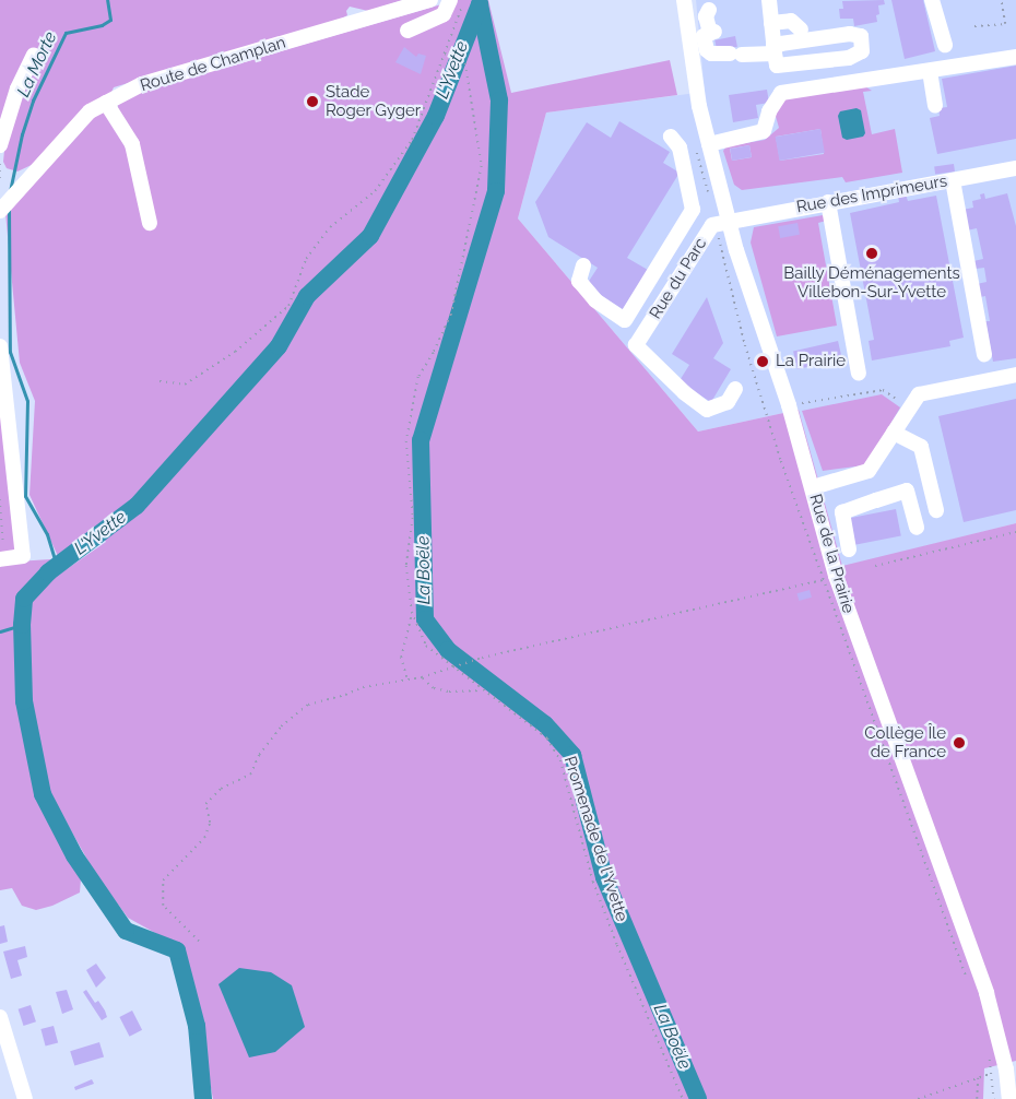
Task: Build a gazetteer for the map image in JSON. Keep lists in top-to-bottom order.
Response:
{
  "streets": {
    "street": [
      "Route de Champlan",
      "Rue des Imprimeurs",
      "Rue du Parc",
      "Rue de la Prairie"
    ],
    "path": ["Promenade de l'Yvette"]
  },
  "crossings": [
    ["Rue des Imprimeurs", "Rue du Parc"],
    ["Rue des Imprimeurs", "Rue de la Prairie"],
    ["Rue du Parc", "Rue de la Prairie"]
  ],
  "water": ["La Morte", "L'Yvette", "La Boële"],
  "places": [
    "Stade Roger Gyger",
    "Bailly Déménagements Villebon-Sur-Yvette",
    "La Prairie",
    "Collège Île de France"
  ]
}
